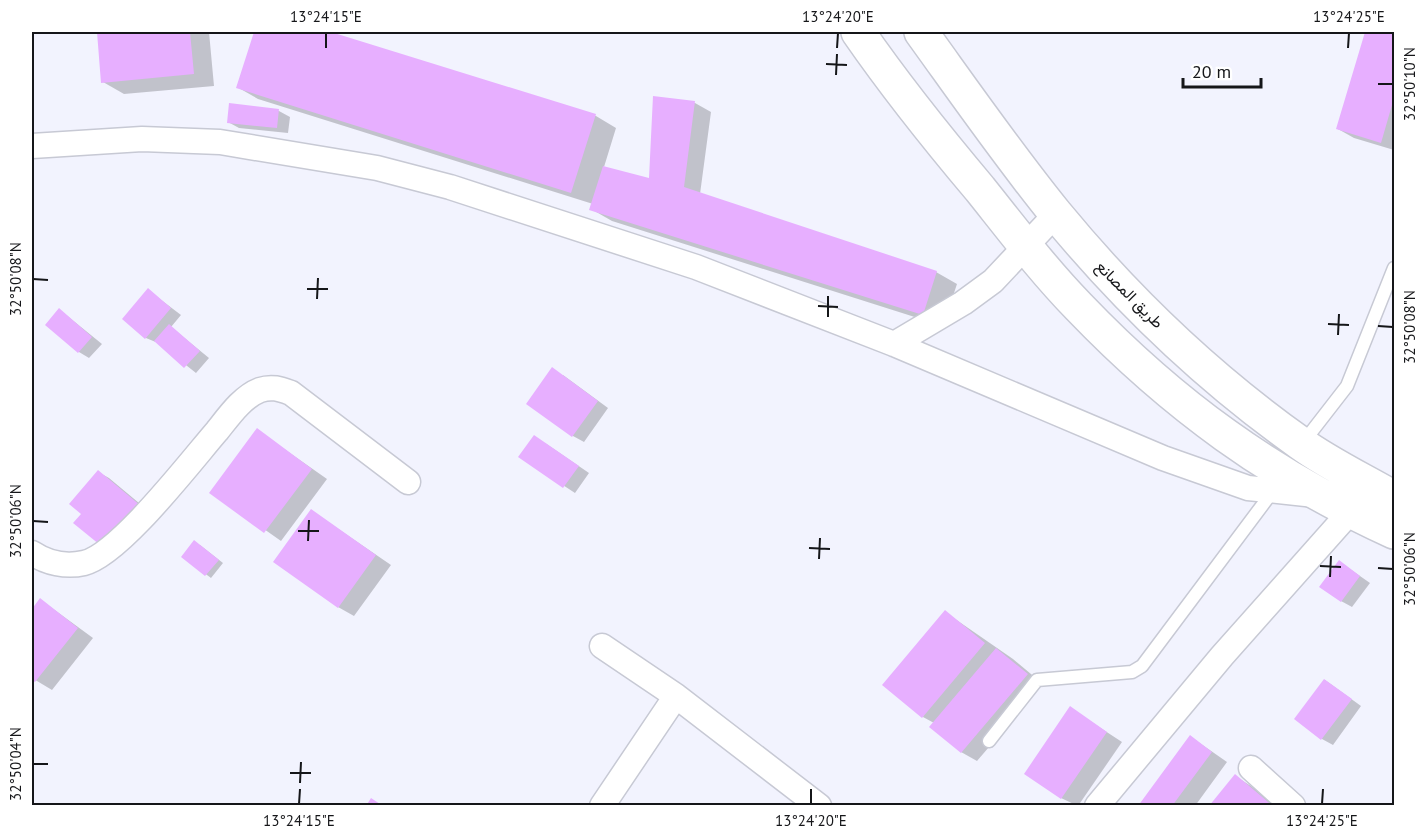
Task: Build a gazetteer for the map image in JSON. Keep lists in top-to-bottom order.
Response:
{
  "streets": {
    "main road": ["طريق المصانع"]
  },
  "scale_bar": "20 m",
  "coordinates": [
    "13°24'15\"E",
    "13°24'20\"E",
    "13°24'25\"E",
    "32°50'10\"N",
    "32°50'08\"N",
    "32°50'06\"N",
    "32°50'04\"N"
  ]
}
